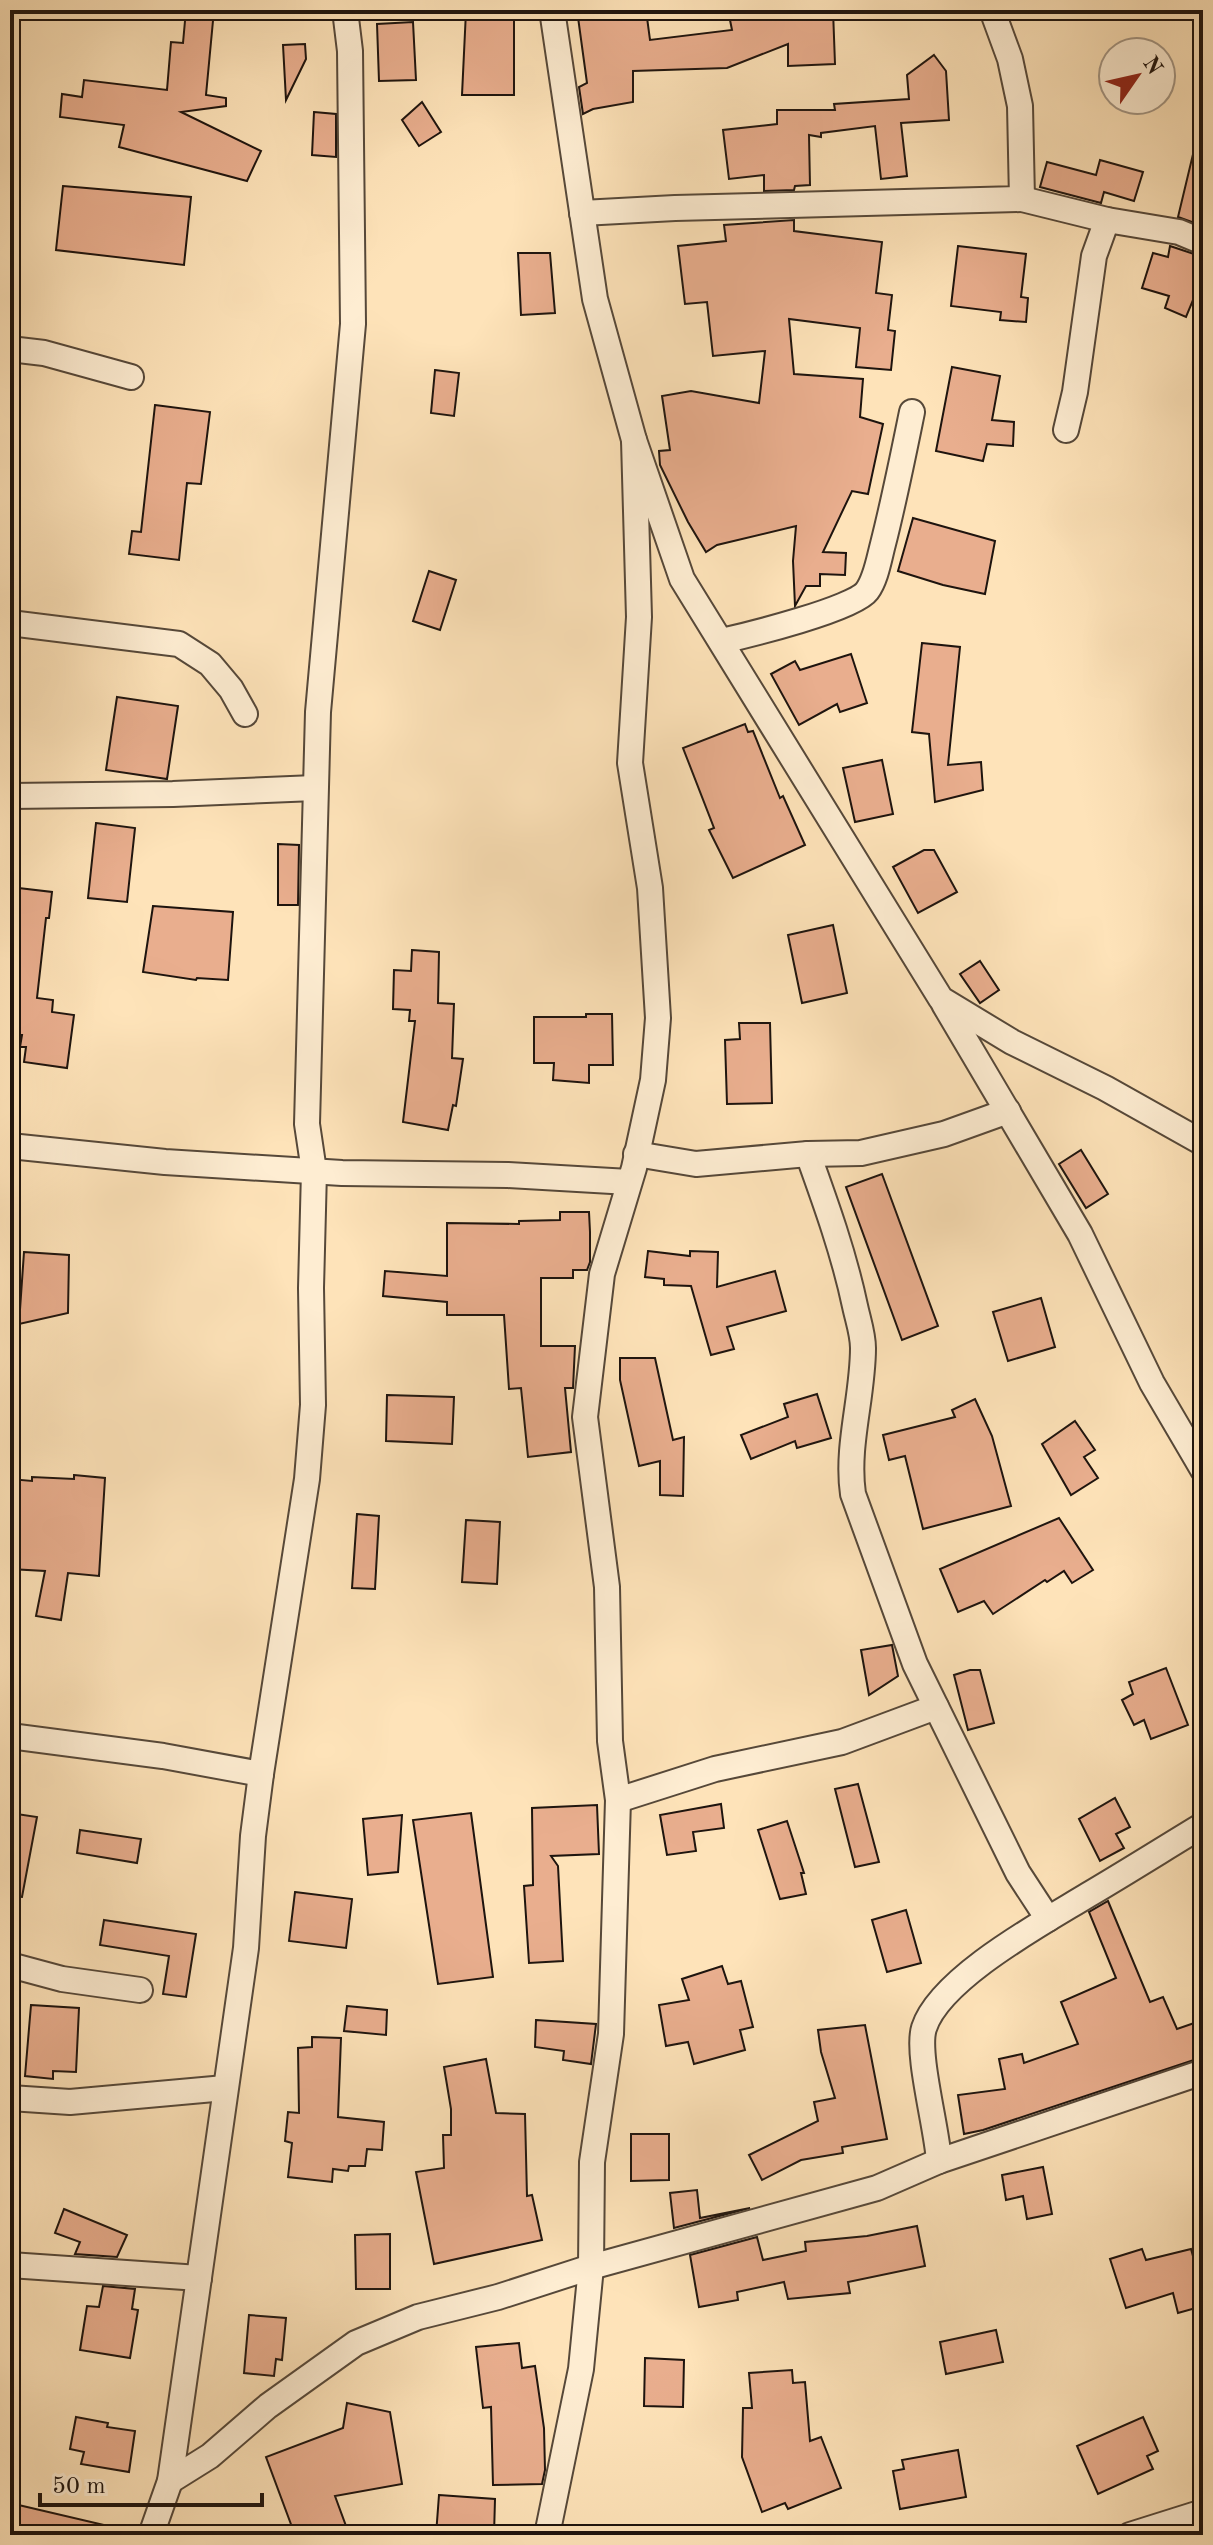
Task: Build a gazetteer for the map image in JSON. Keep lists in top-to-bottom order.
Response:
{
  "scale_bar": "50 m",
  "north": "top right"
}
